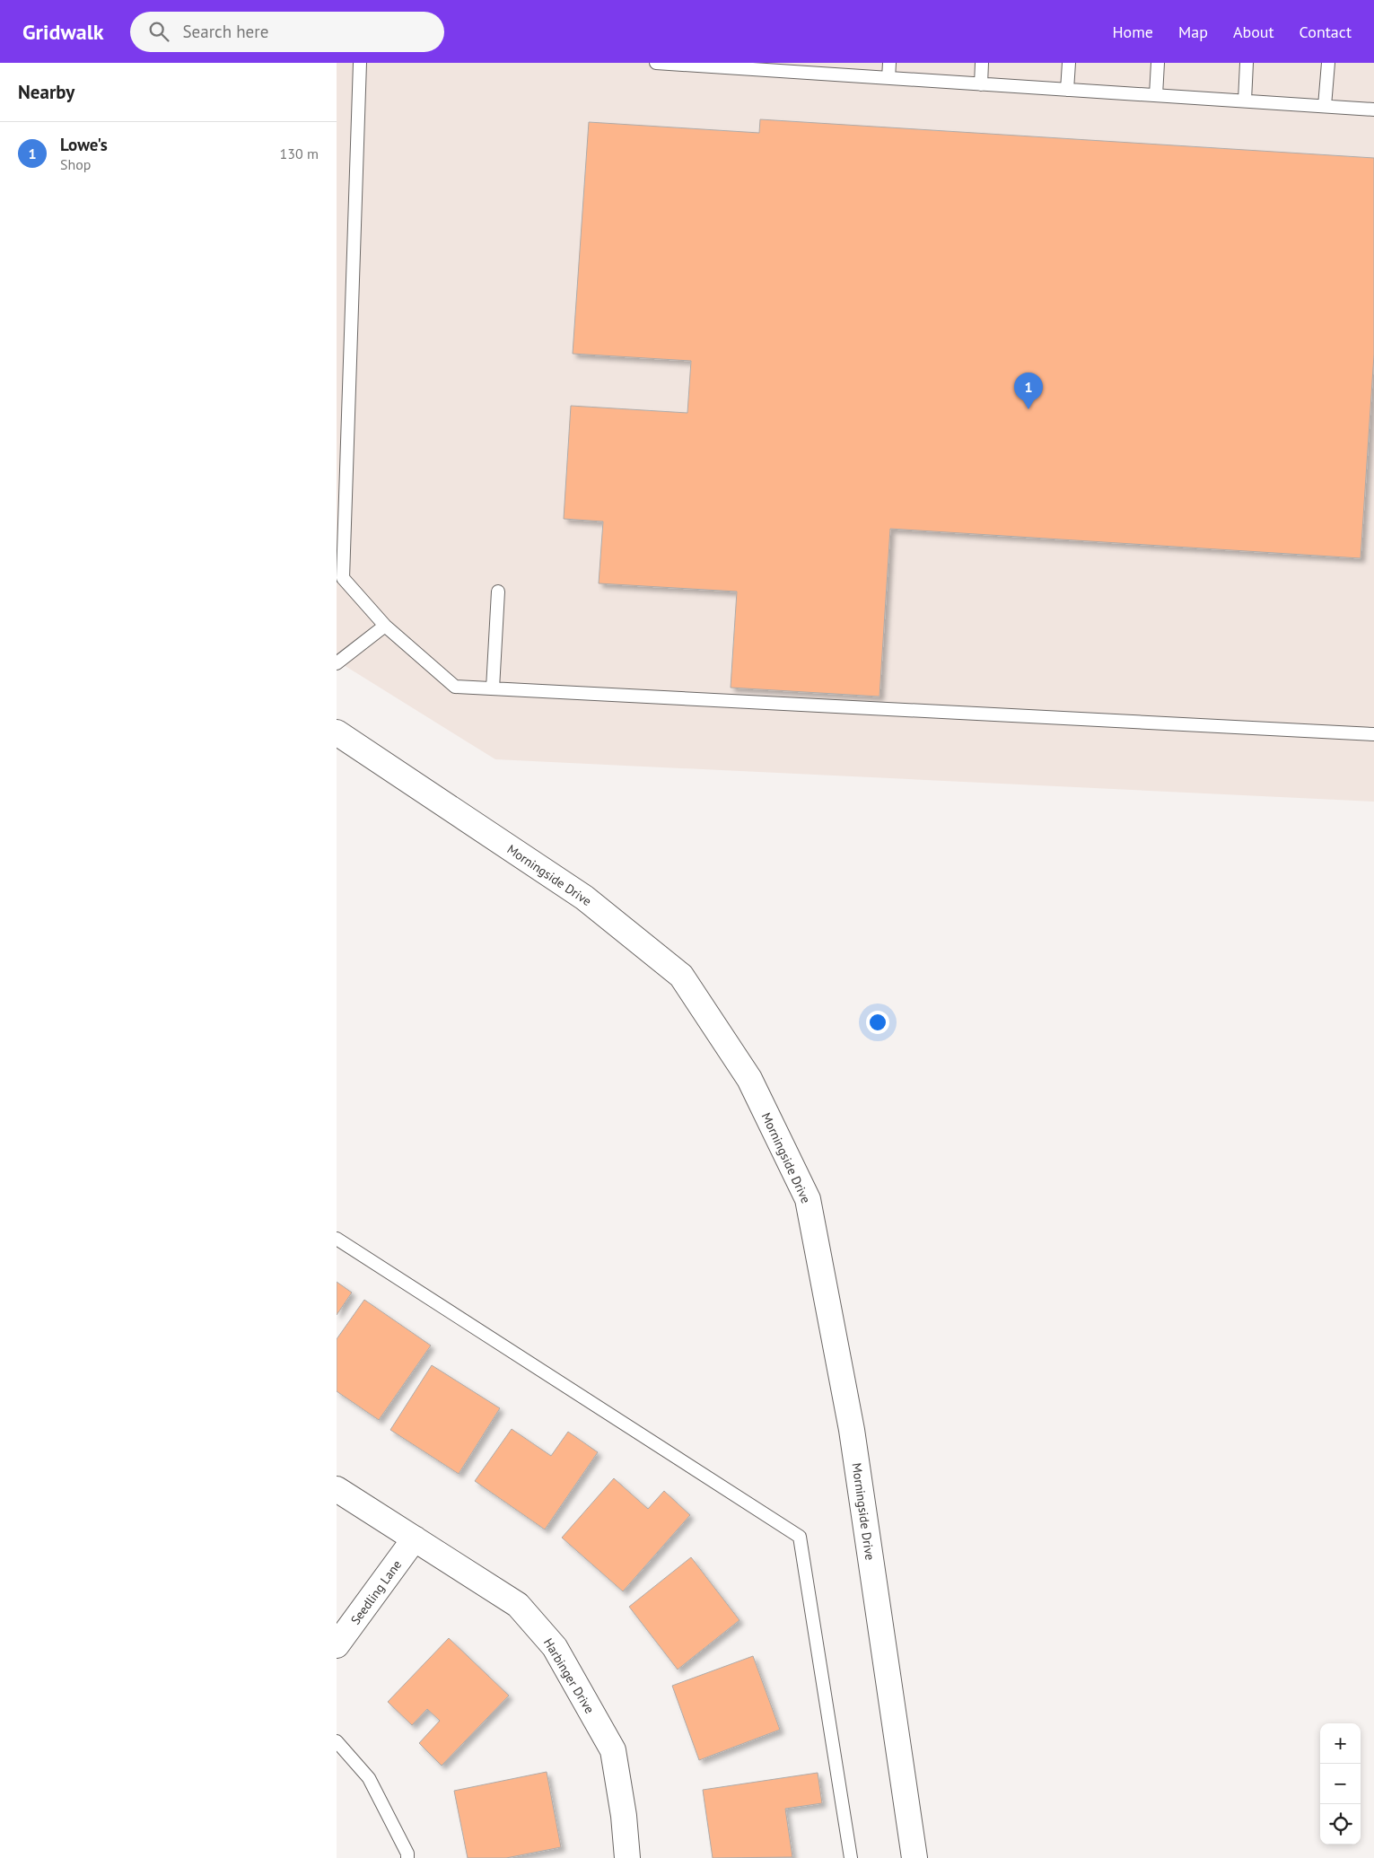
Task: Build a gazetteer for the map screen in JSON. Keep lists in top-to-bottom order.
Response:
{
  "streets": {
    "street": ["Morningside Drive", "Seedling Lane", "Harbinger Drive"]
  },
  "crossings": [
    ["Seedling Lane", "Harbinger Drive"]
  ],
  "page": {
    "header": "Gridwalk",
    "search": "Search here",
    "nav": [
      "Home",
      "Map",
      "About",
      "Contact"
    ],
    "heading": "Nearby",
    "list": [
      {
        "mark": "1",
        "name": "Lowe's",
        "note": "Shop",
        "value": "130 m"
      }
    ],
    "pins": "1",
    "map_buttons": ["+", "−"]
  }
}
